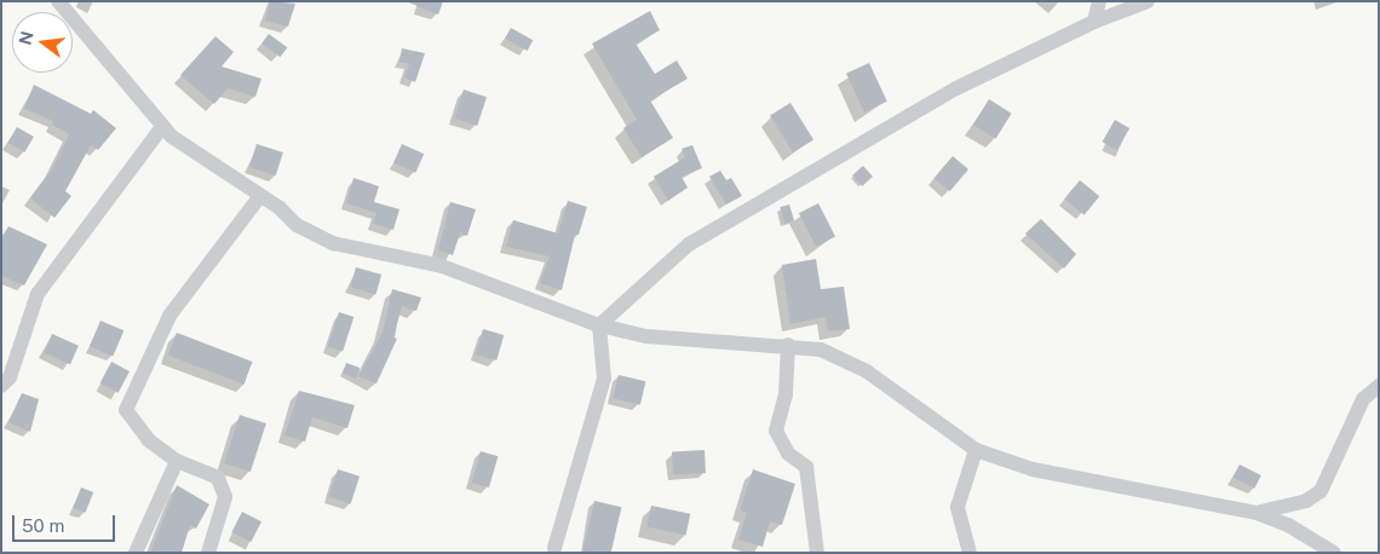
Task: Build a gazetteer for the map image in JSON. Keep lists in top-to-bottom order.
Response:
{
  "scale_bar": "50 m",
  "north": "left"
}
